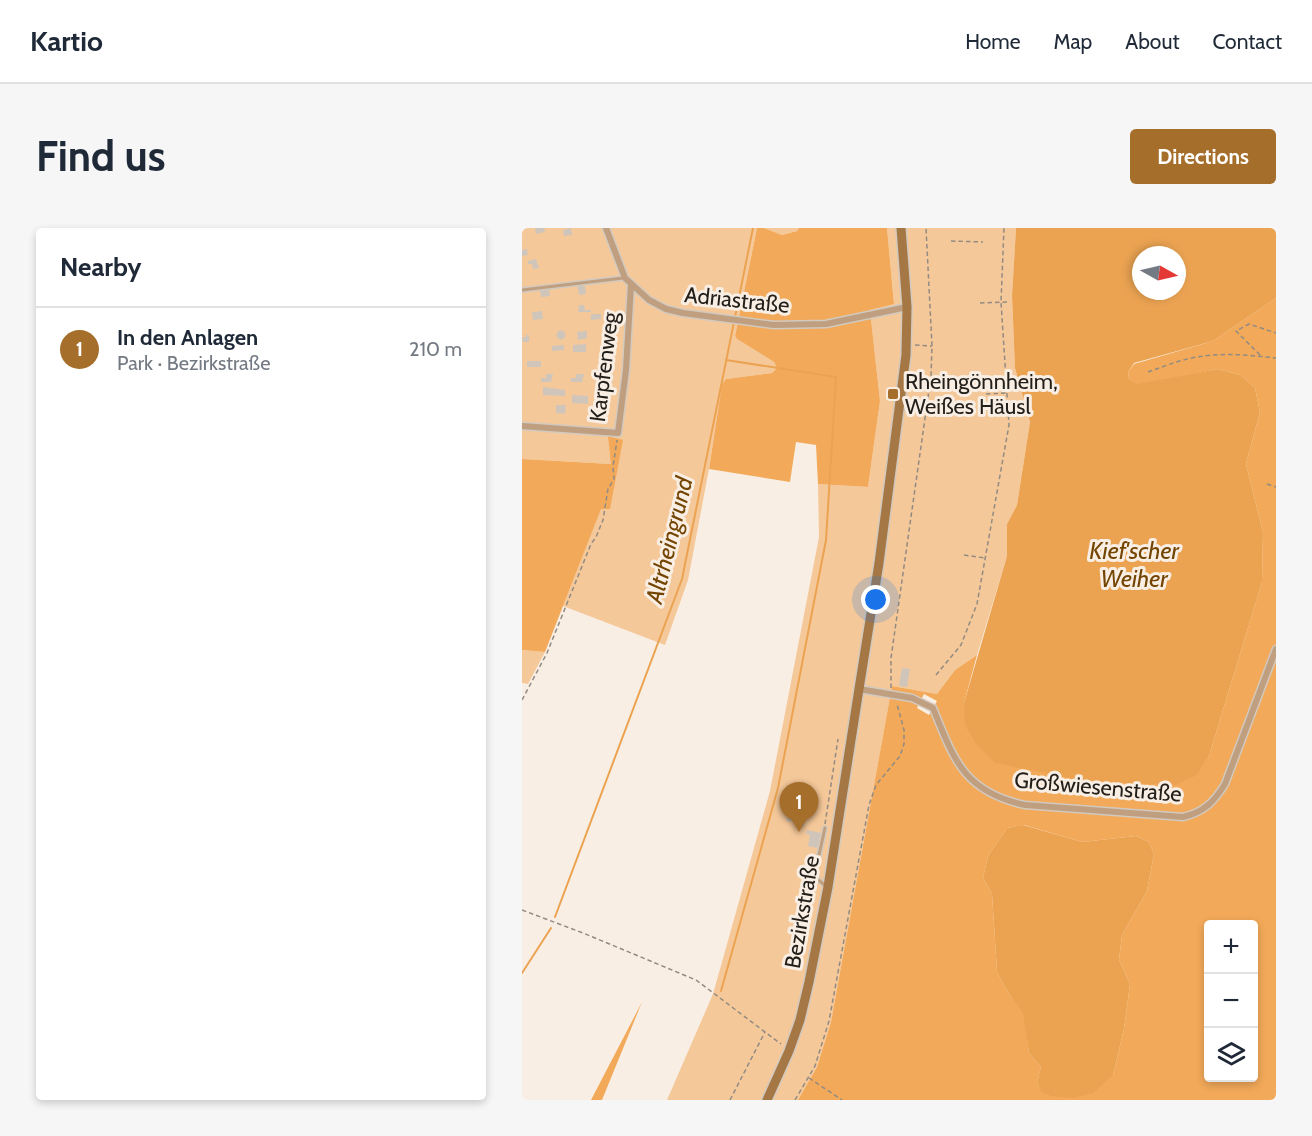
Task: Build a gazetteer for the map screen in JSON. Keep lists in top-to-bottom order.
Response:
{
  "streets": {
    "street": [
      "Adriastraße",
      "Karpfenweg",
      "Großwiesenstraße",
      "Bezirkstraße"
    ]
  },
  "crossings": [
    ["Adriastraße", "Karpfenweg"],
    ["Großwiesenstraße", "Bezirkstraße"]
  ],
  "water": ["Altrheingrund", "Kief'scher Weiher"],
  "places": {
    "transit": ["Rheingönnheim, Weißes Häusl"]
  },
  "north": "right",
  "page": {
    "header": "Kartio",
    "nav": [
      "Home",
      "Map",
      "About",
      "Contact"
    ],
    "buttons": "Directions",
    "title": "Find us",
    "heading": "Nearby",
    "list": [
      {
        "mark": "1",
        "name": "In den Anlagen",
        "note": "Park · Bezirkstraße",
        "value": "210 m"
      }
    ],
    "pins": "1",
    "map_buttons": ["+", "−"]
  }
}
